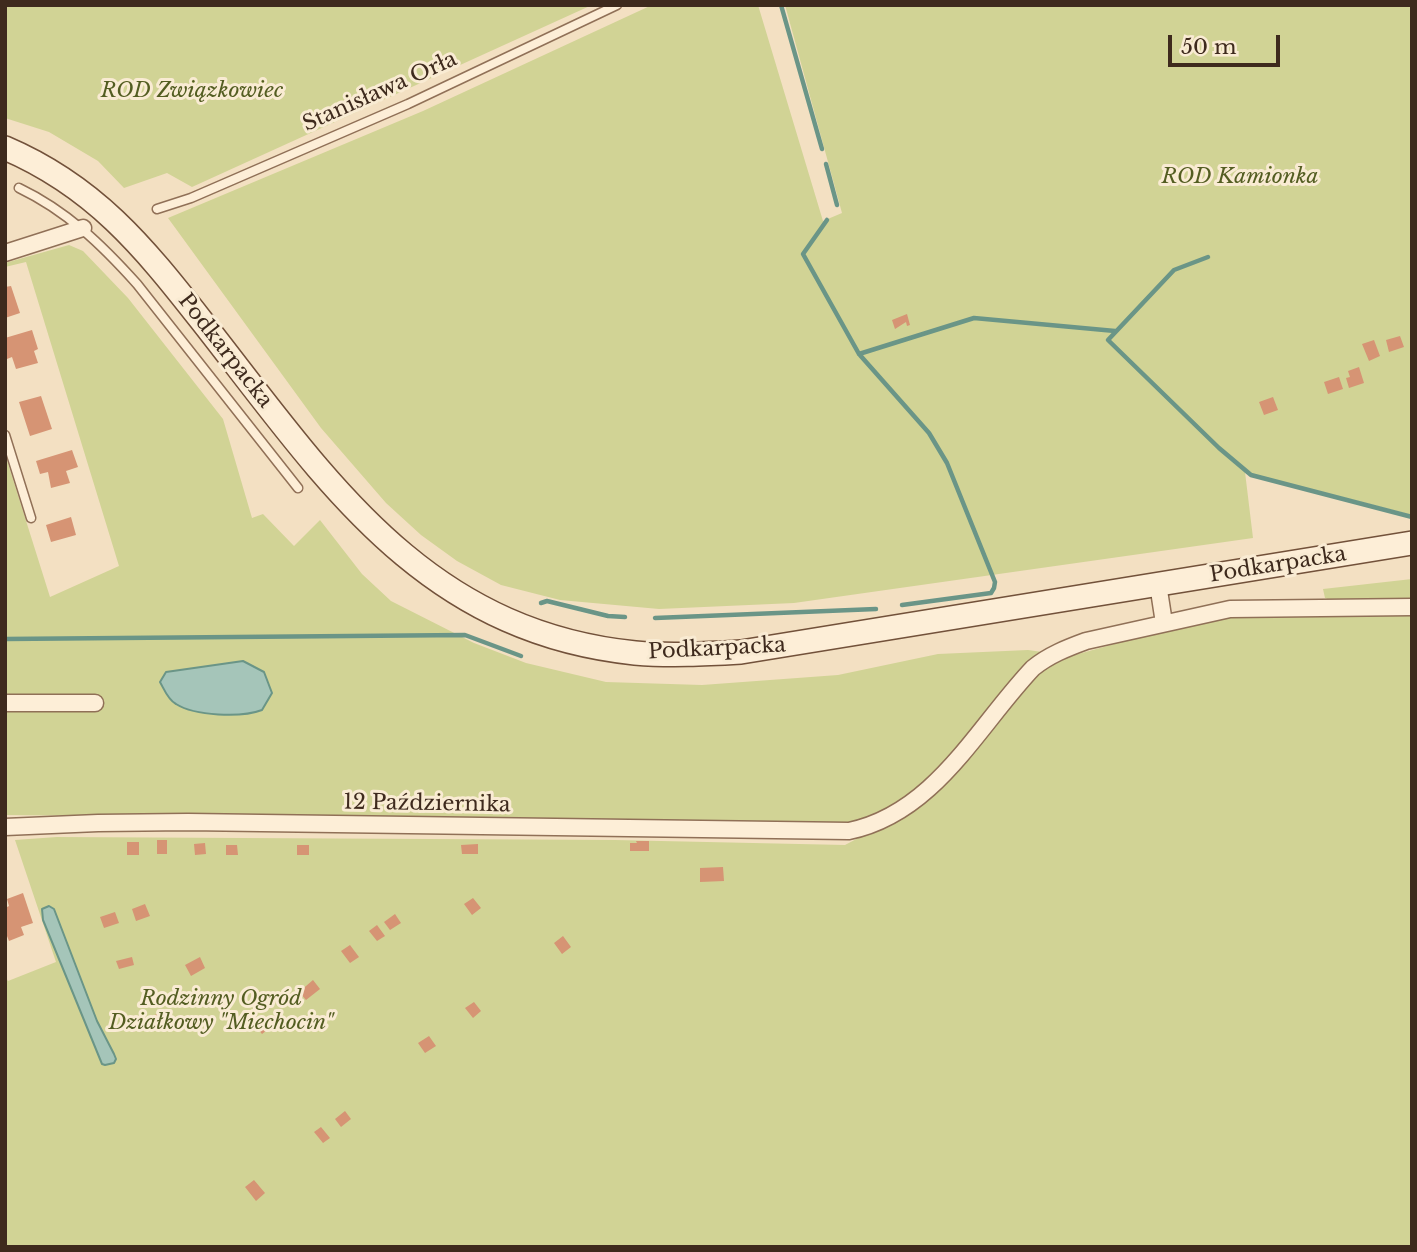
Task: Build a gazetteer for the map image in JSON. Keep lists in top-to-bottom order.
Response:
{
  "streets": {
    "main road": ["Podkarpacka"],
    "street": ["12 Października"],
    "lane": ["Stanisława Orła"]
  },
  "parks": ["ROD Związkowiec", "ROD Kamionka", "Rodzinny Ogród Działkowy \"Miechocin\""],
  "scale_bar": "50 m"
}
